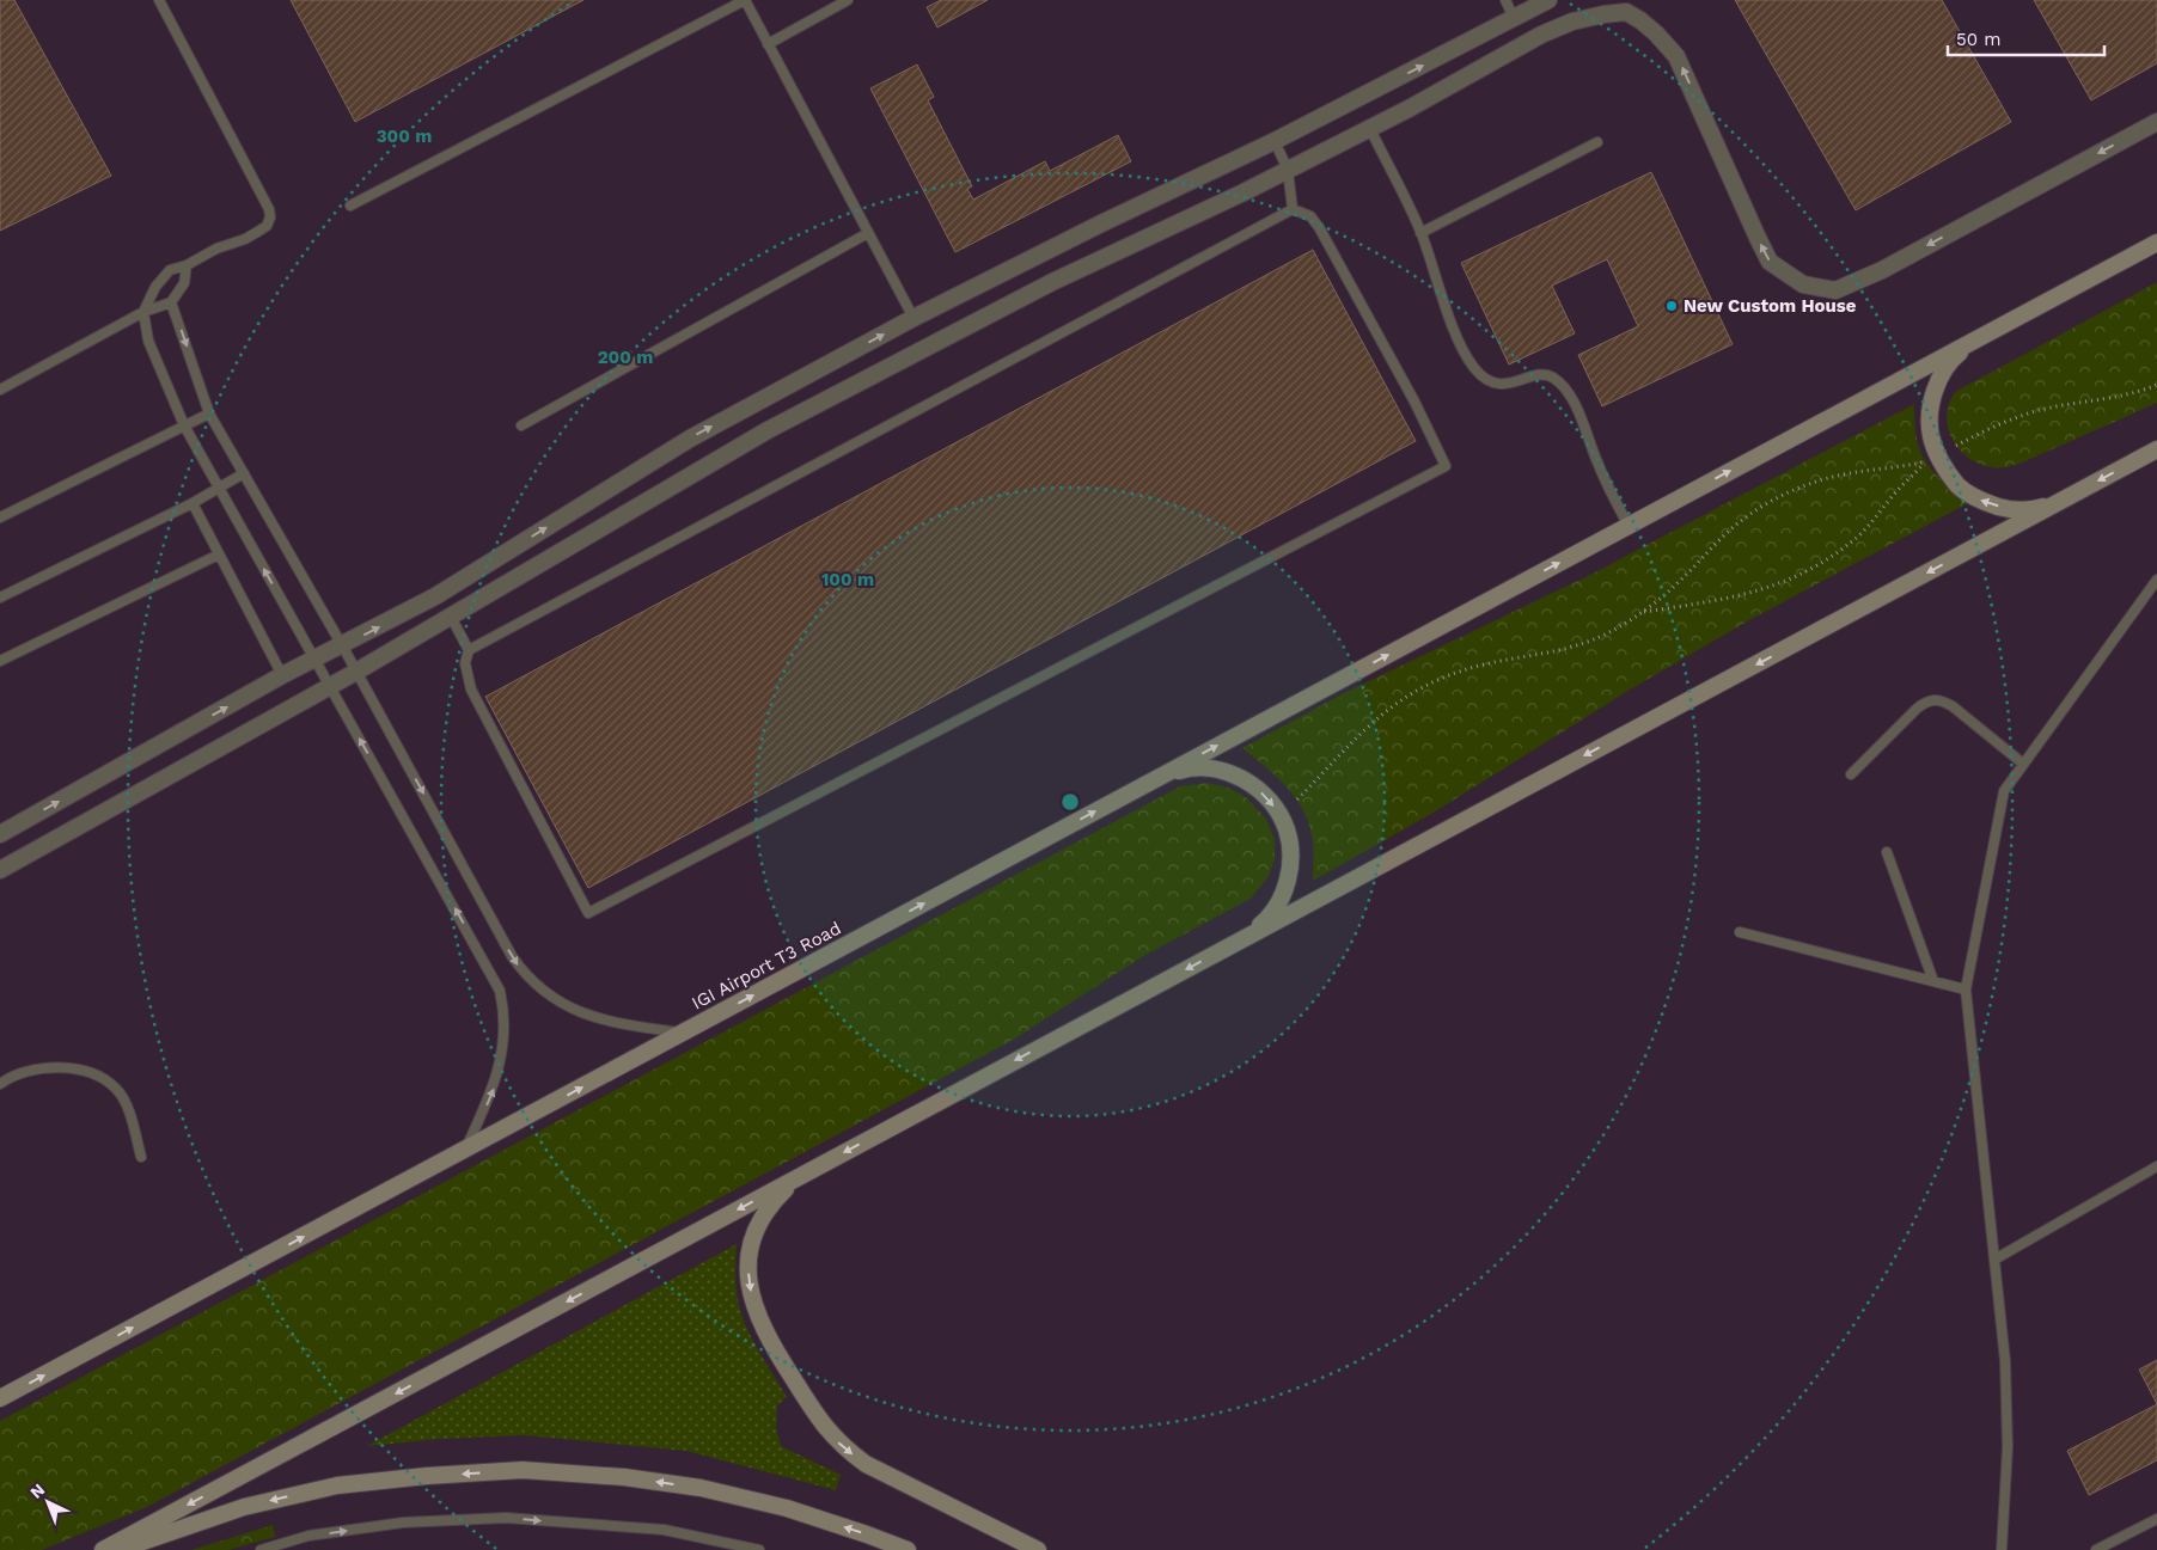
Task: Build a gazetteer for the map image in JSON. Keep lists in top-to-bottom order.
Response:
{
  "streets": {
    "main road": ["IGI Airport T3 Road"]
  },
  "one_way": ["IGI Airport T3 Road"],
  "places": ["New Custom House"],
  "scale_bar": "50 m",
  "north": "top left",
  "rings": ["300 m", "200 m", "100 m"]
}
